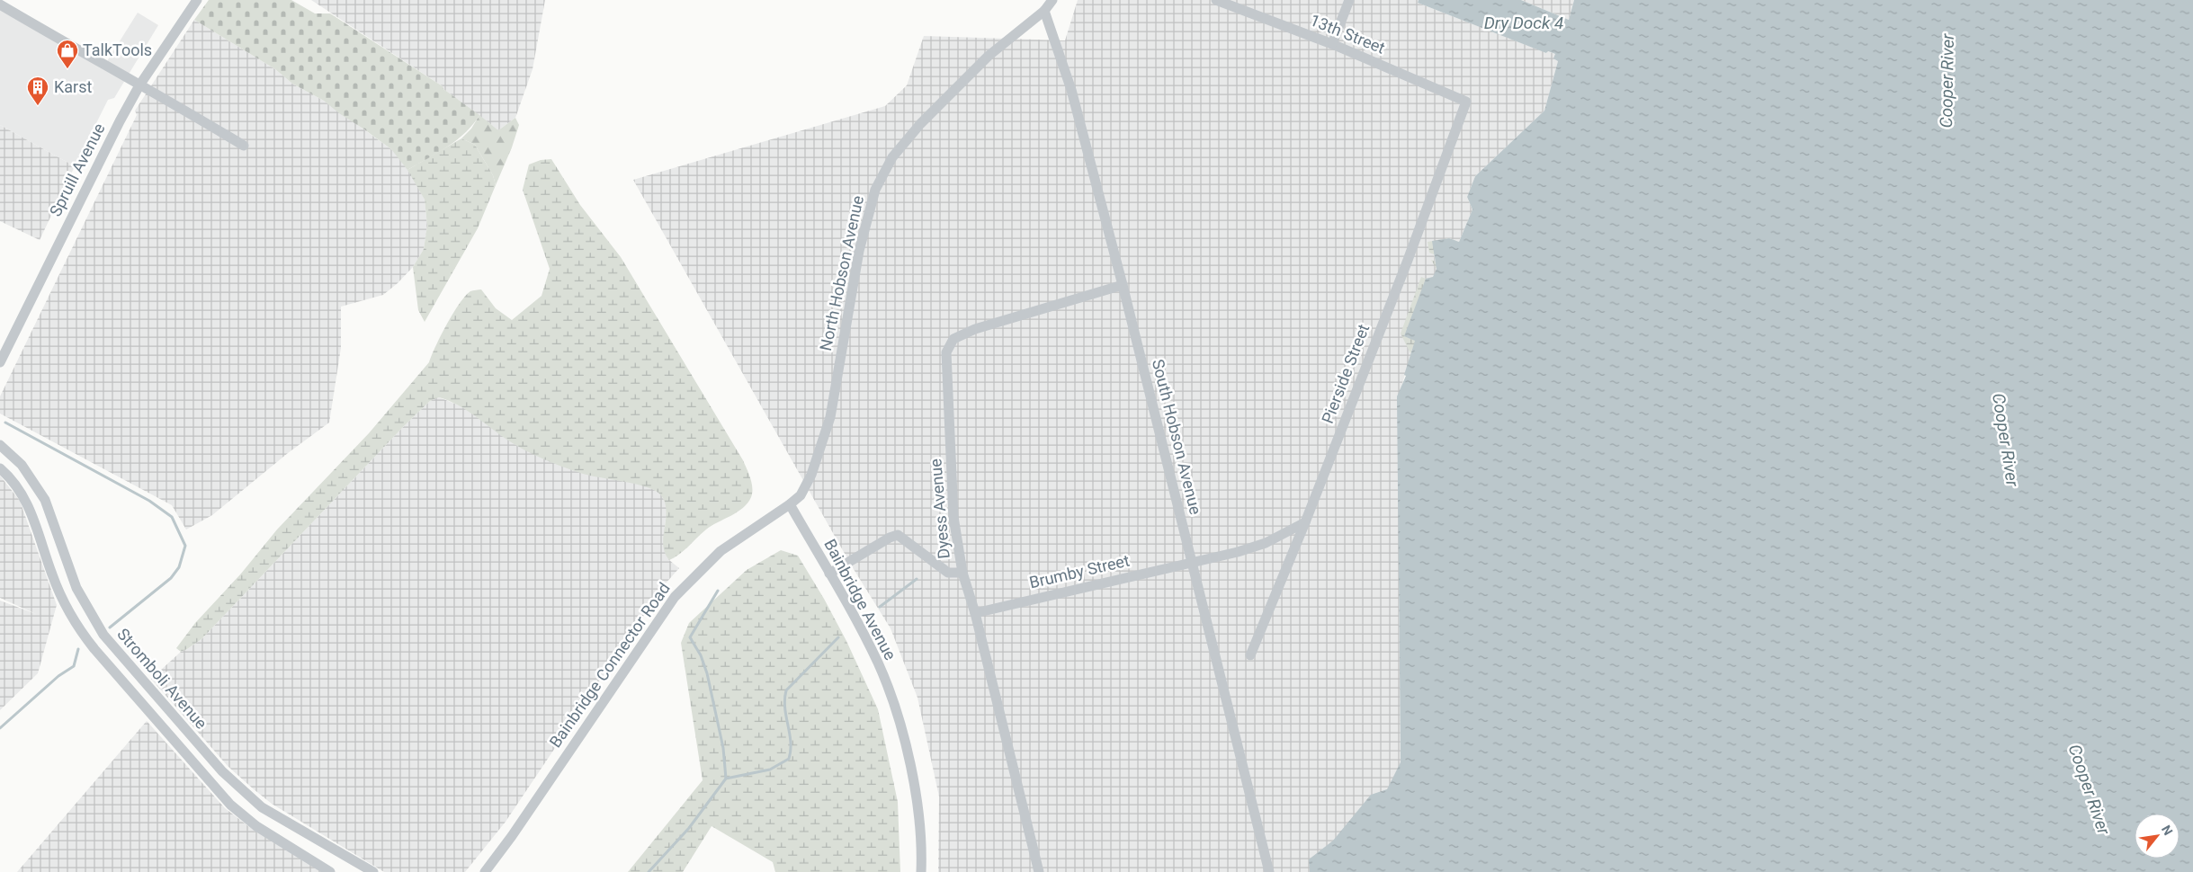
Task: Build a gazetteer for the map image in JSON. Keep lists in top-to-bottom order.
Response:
{
  "streets": {
    "street": [
      "13th Street",
      "Spruill Avenue",
      "North Hobson Avenue",
      "Pierside Street",
      "South Hobson Avenue",
      "Dyess Avenue",
      "Brumby Street",
      "Bainbridge Avenue",
      "Bainbridge Connector Road",
      "Stromboli Avenue"
    ]
  },
  "crossings": [
    ["13th Street", "Pierside Street"],
    ["North Hobson Avenue", "South Hobson Avenue"],
    ["North Hobson Avenue", "Bainbridge Avenue"],
    ["North Hobson Avenue", "Bainbridge Connector Road"],
    ["Pierside Street", "Brumby Street"],
    ["South Hobson Avenue", "Dyess Avenue"],
    ["South Hobson Avenue", "Brumby Street"],
    ["Dyess Avenue", "Brumby Street"],
    ["Bainbridge Avenue", "Bainbridge Connector Road"]
  ],
  "water": ["Dry Dock 4", "Cooper River"],
  "places": {
    "shop": ["TalkTools"],
    "building": ["Karst"]
  },
  "north": "top right"
}
